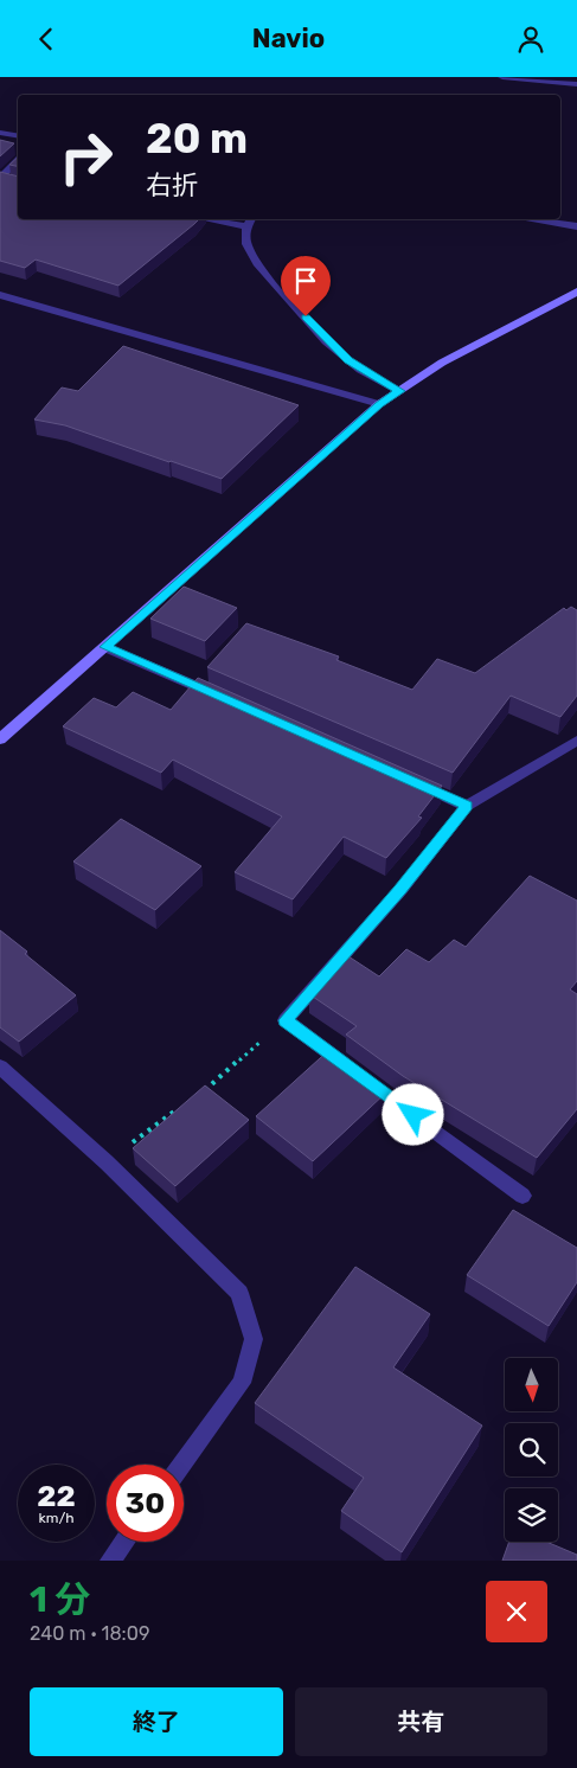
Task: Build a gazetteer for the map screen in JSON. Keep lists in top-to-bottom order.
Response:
{
  "north": "bottom",
  "page": {
    "header": "Navio",
    "turn": ["20 m", "右折"],
    "speed": "22 km/h",
    "limit": "30",
    "heading": ["1 分", "240 m · 18:09"],
    "buttons": ["終了", "共有"]
  }
}
